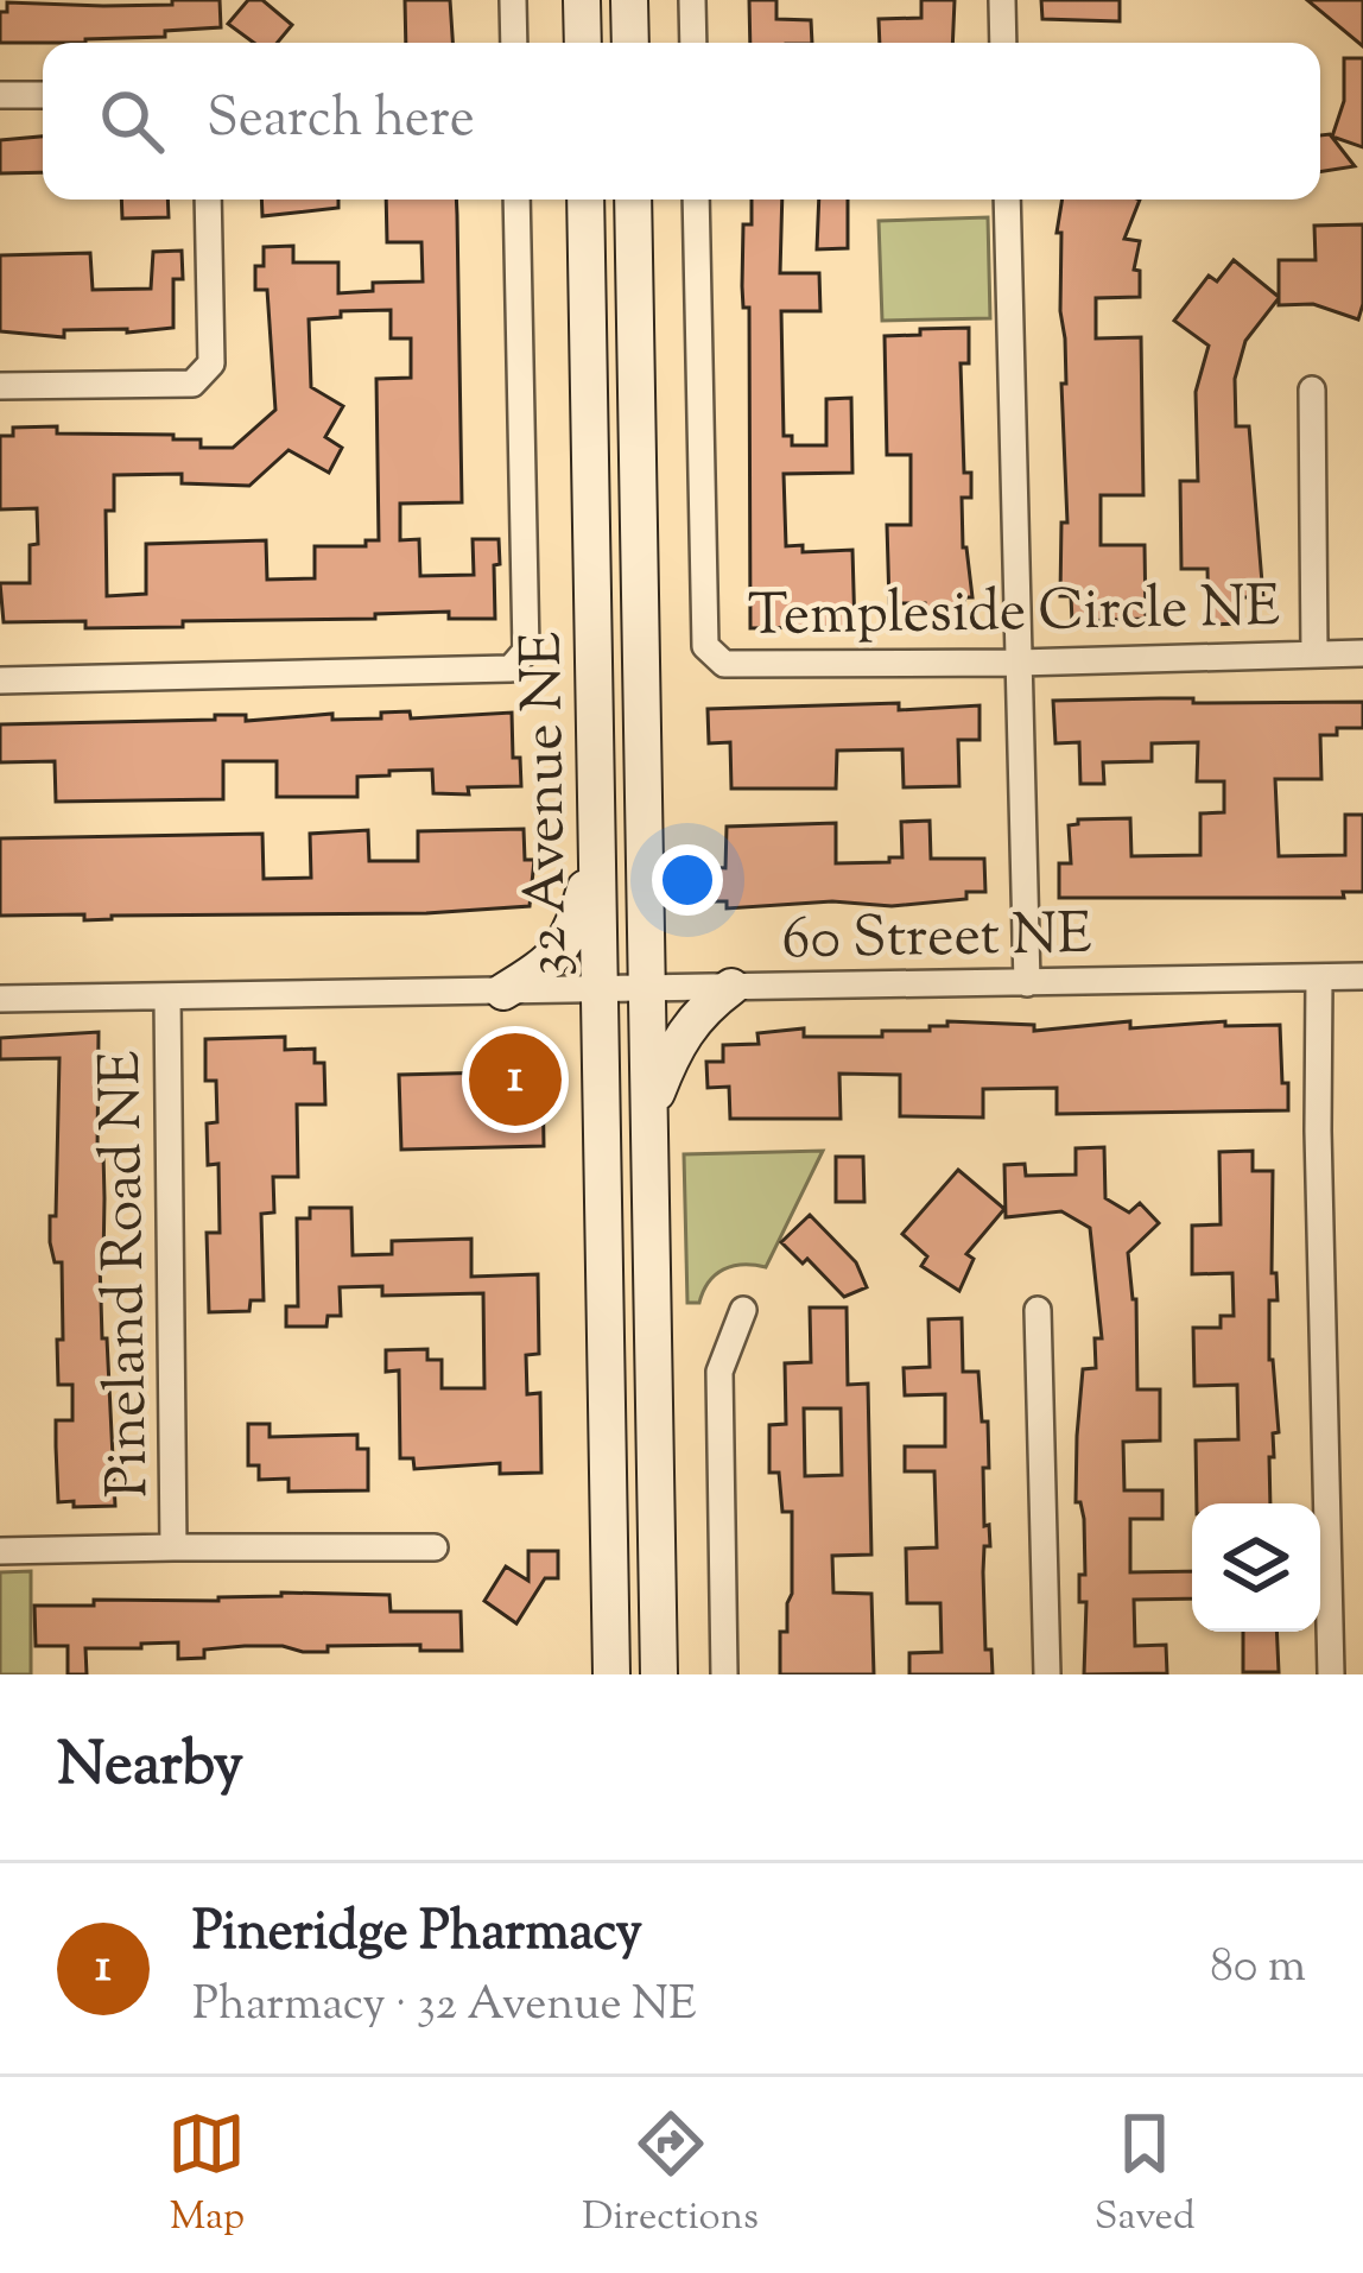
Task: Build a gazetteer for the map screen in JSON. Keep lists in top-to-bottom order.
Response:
{
  "streets": {
    "main road": ["32 Avenue NE"],
    "street": ["Templeside Circle NE", "60 Street NE", "Pineland Road NE"]
  },
  "crossings": [
    ["32 Avenue NE", "60 Street NE"],
    ["60 Street NE", "Pineland Road NE"]
  ],
  "page": {
    "search": "Search here",
    "pins": "1",
    "heading": "Nearby",
    "list": [
      {
        "mark": "1",
        "name": "Pineridge Pharmacy",
        "note": "Pharmacy · 32 Avenue NE",
        "value": "80 m"
      }
    ],
    "nav": ["Map", "Directions", "Saved"]
  }
}
